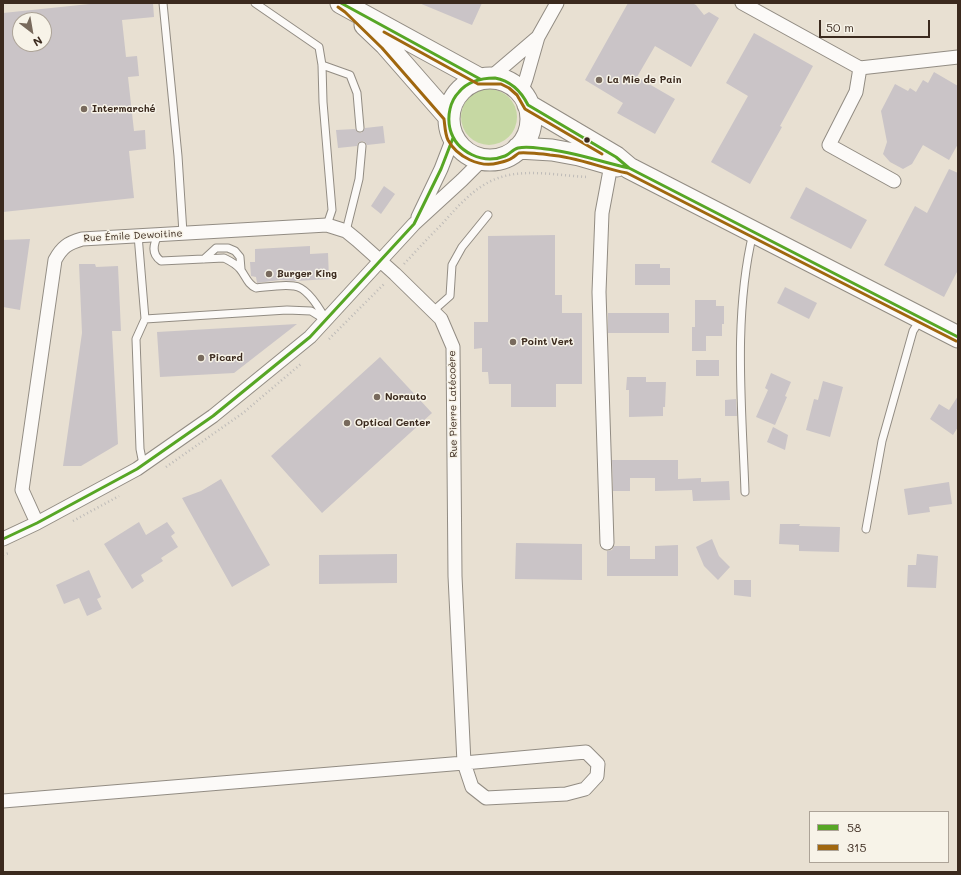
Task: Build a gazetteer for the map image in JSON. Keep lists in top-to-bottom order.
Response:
{
  "streets": {
    "street": ["Rue Émile Dewoitine", "Rue Pierre Latécoère"]
  },
  "crossings": [
    ["Rue Émile Dewoitine", "Rue Pierre Latécoère"]
  ],
  "places": [
    "La Mie de Pain",
    "Intermarché",
    "Burger King",
    "Point Vert",
    "Picard",
    "Norauto",
    "Optical Center"
  ],
  "lines": ["transit line 58", "transit line 315"],
  "legend": ["58", "315"],
  "scale_bar": "50 m",
  "north": "bottom right"
}
